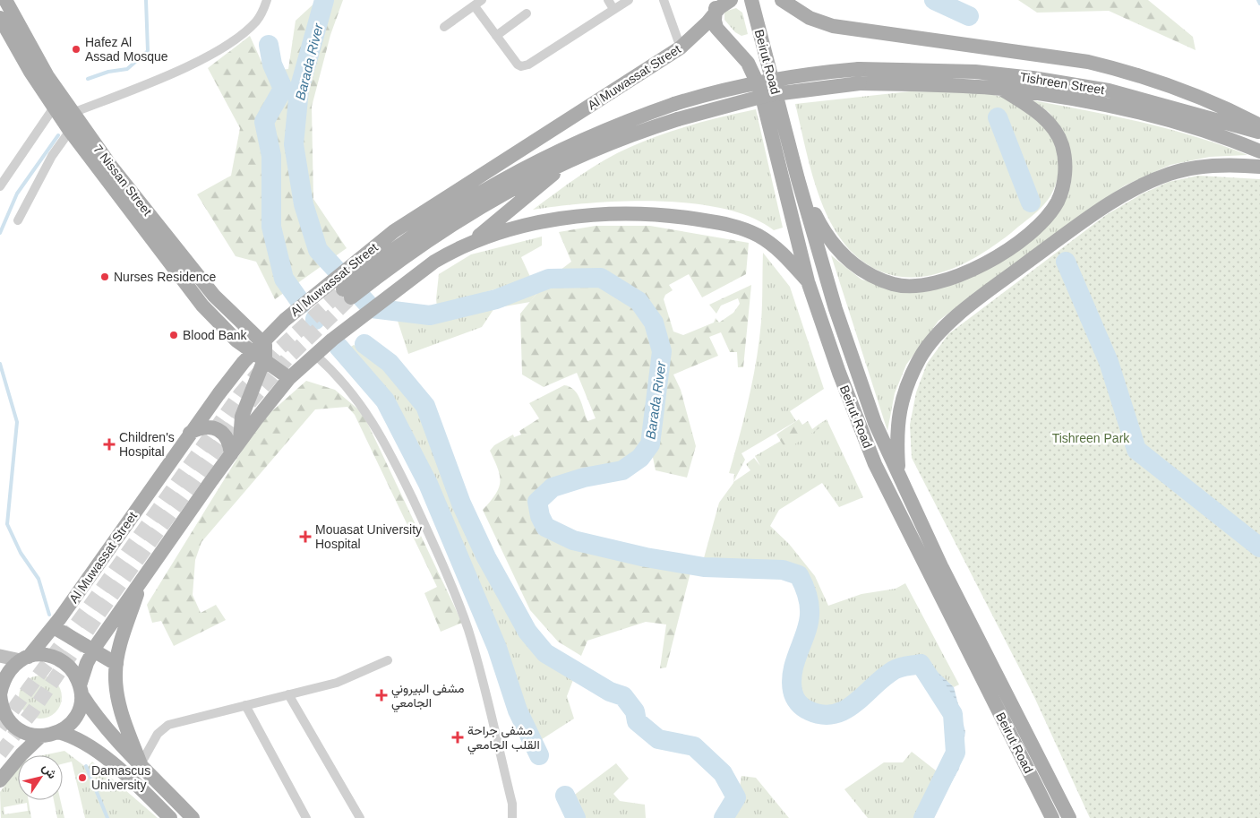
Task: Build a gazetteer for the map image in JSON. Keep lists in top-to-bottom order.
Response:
{
  "streets": {
    "main road": [
      "Beirut Road",
      "Al Muwassat Street",
      "Tishreen Street",
      "7 Nissan Street"
    ]
  },
  "crossings": [
    ["Beirut Road", "Al Muwassat Street"],
    ["Al Muwassat Street", "Tishreen Street"],
    ["Al Muwassat Street", "7 Nissan Street"]
  ],
  "water": ["Barada River"],
  "parks": ["Tishreen Park"],
  "places": {
    "other": [
      "Hafez Al Assad Mosque",
      "Nurses Residence",
      "Blood Bank",
      "Damascus University"
    ],
    "health": [
      "Children's Hospital",
      "Mouasat University Hospital",
      "مشفى البيروني الجامعي",
      "مشفى جراحة القلب الجامعي"
    ]
  },
  "north": "top right"
}
